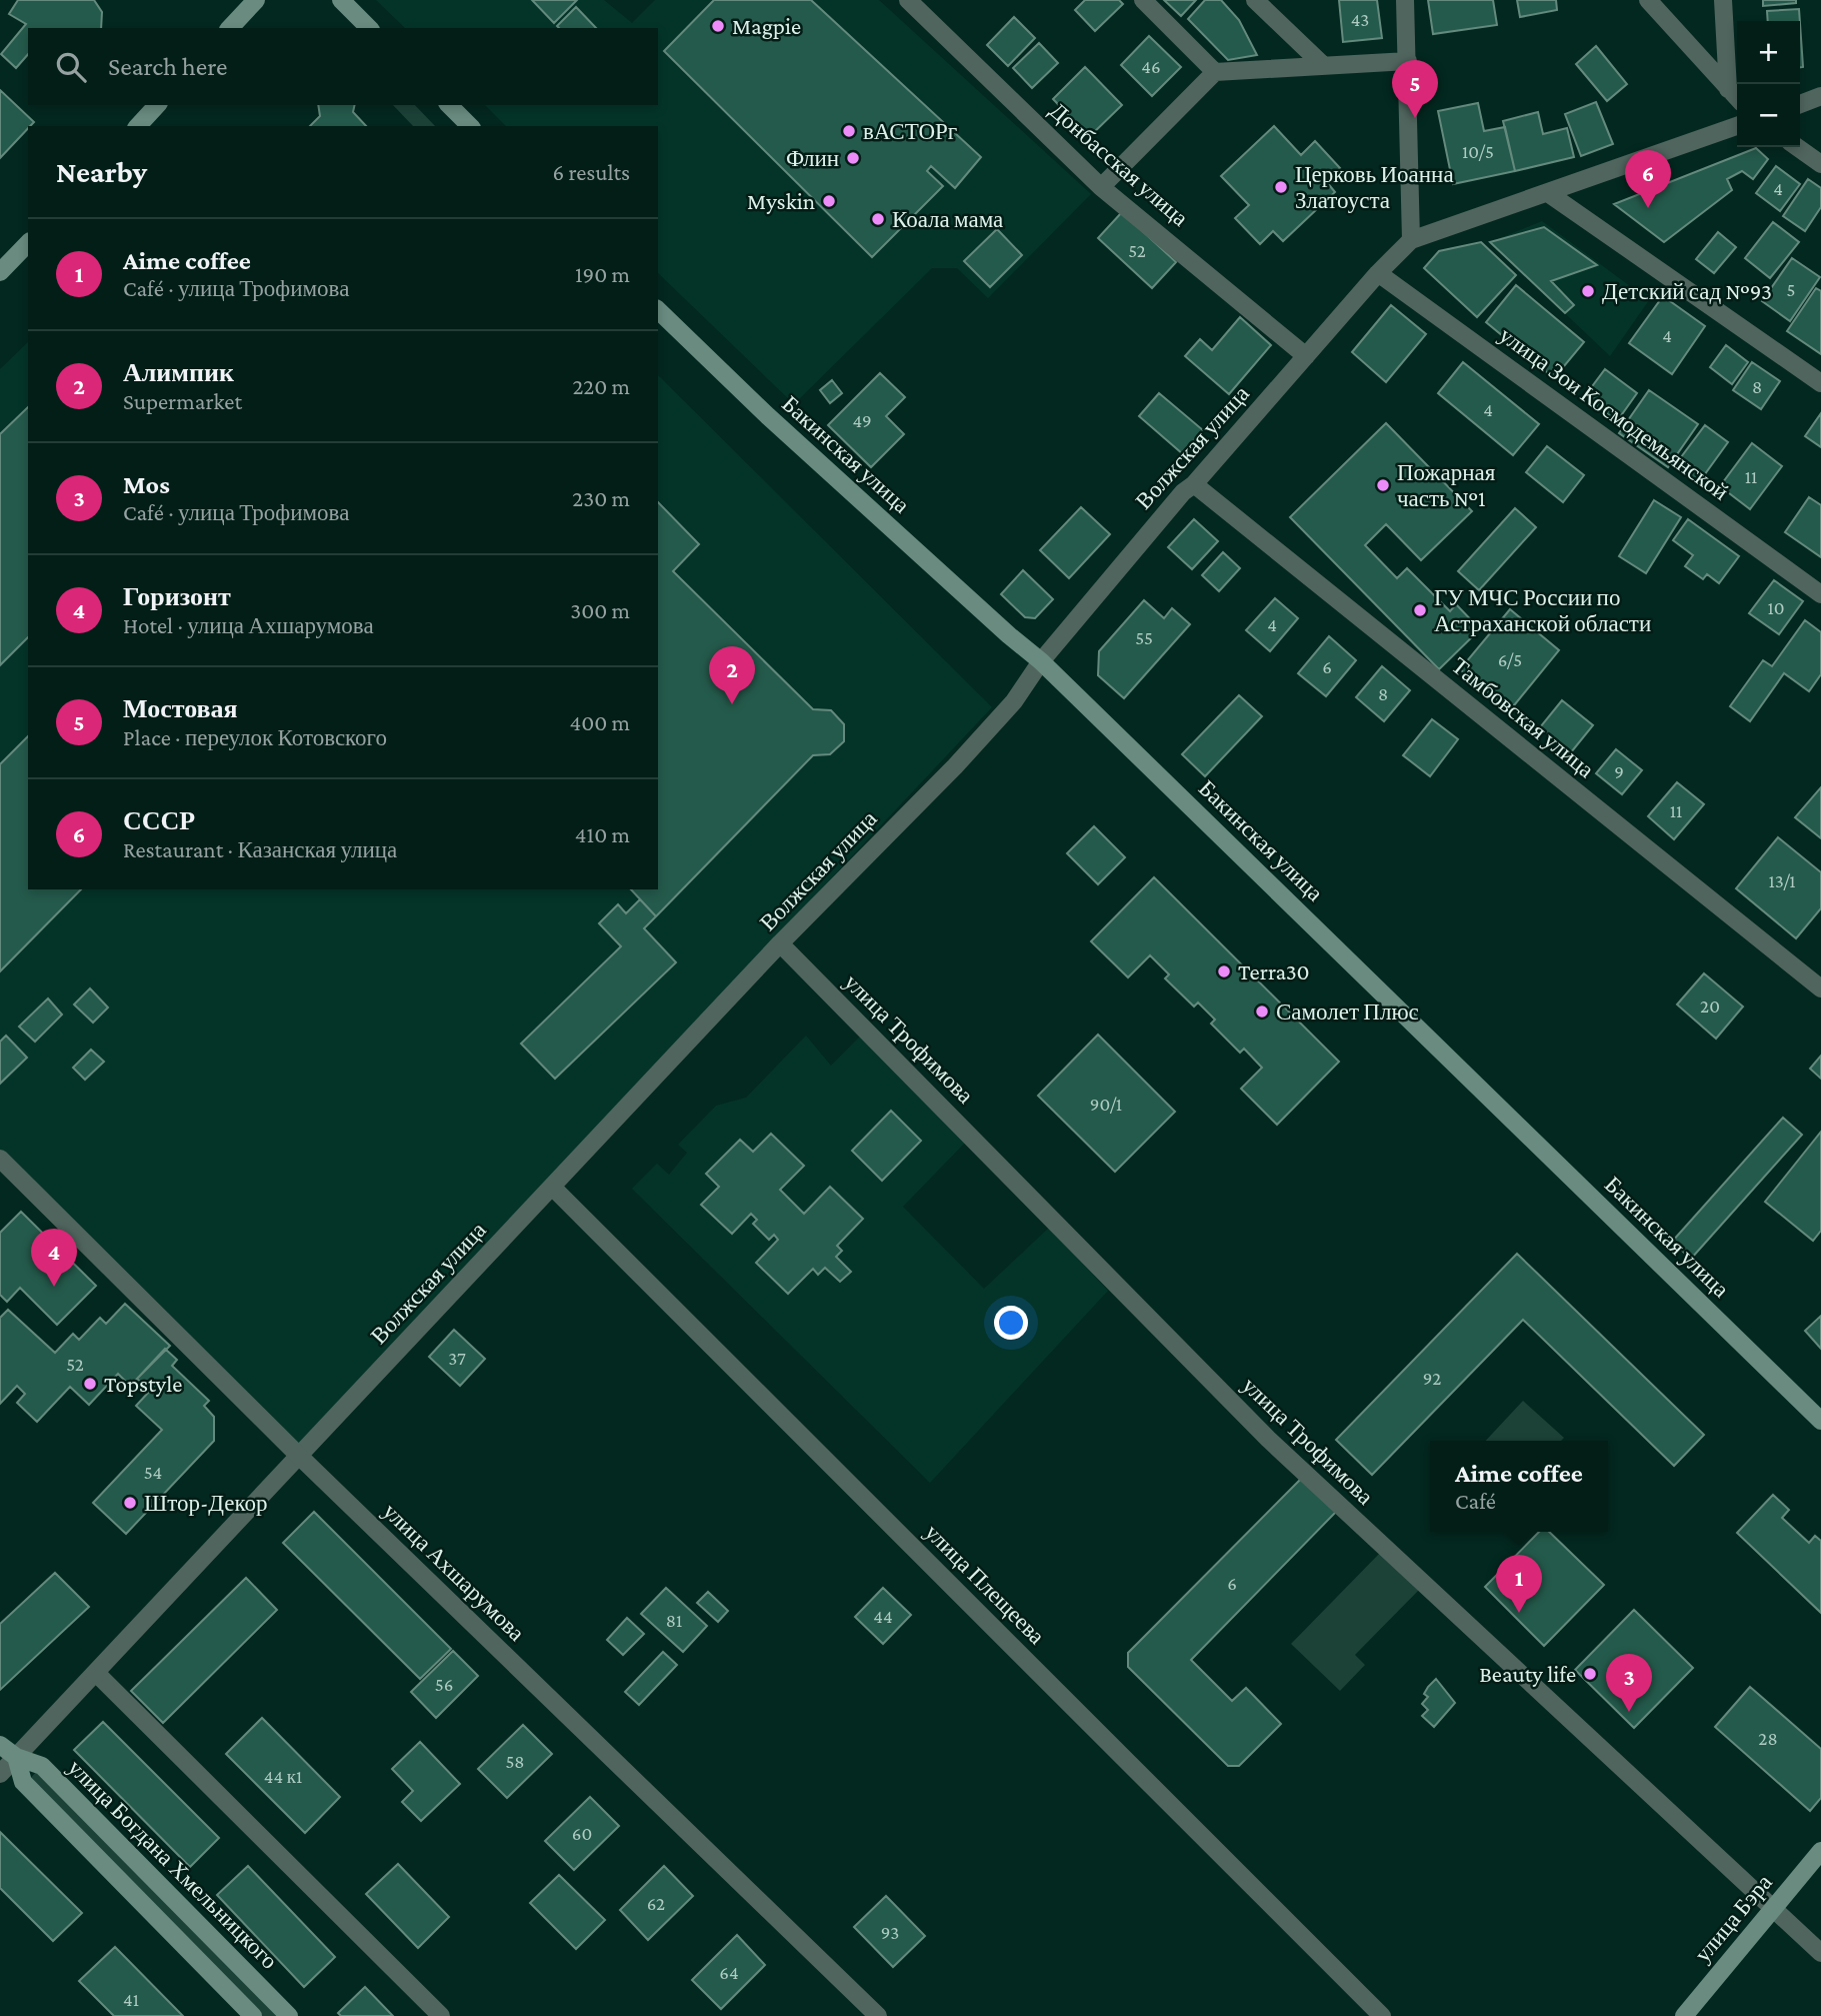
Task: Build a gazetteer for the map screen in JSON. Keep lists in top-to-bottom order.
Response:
{
  "streets": {
    "main road": ["Бакинская улица", "улица Богдана Хмельницкого", "улица Бэра"],
    "street": [
      "Донбасская улица",
      "улица Зои Космодемьянской",
      "Волжская улица",
      "Тамбовская улица",
      "улица Трофимова",
      "улица Ахшарумова",
      "улица Плещеева"
    ]
  },
  "crossings": [
    ["Донбасская улица", "Волжская улица"],
    ["улица Зои Космодемьянской", "Волжская улица"],
    ["Волжская улица", "Бакинская улица"],
    ["Волжская улица", "Тамбовская улица"],
    ["Волжская улица", "улица Трофимова"],
    ["Волжская улица", "улица Ахшарумова"],
    ["Волжская улица", "улица Плещеева"],
    ["Волжская улица", "улица Богдана Хмельницкого"],
    ["улица Трофимова", "улица Бэра"]
  ],
  "places": [
    "Magpie",
    "вАСТОРг",
    "Флин",
    "Церковь Иоанна Златоуста",
    "Myskin",
    "Коала мама",
    "Детский сад №93",
    "Пожарная часть №1",
    "ГУ МЧС России по Астраханской области",
    "Terra30",
    "Самолет Плюс",
    "Topstyle",
    "Штор-Декор",
    "Beauty life"
  ],
  "house_numbers": [
    "43",
    "46",
    "10/5",
    "4",
    "52",
    "5",
    "4",
    "8",
    "4",
    "49",
    "11",
    "10",
    "4",
    "55",
    "6/5",
    "6",
    "8",
    "9",
    "11",
    "13/1",
    "20",
    "90/1",
    "37",
    "52",
    "92",
    "54",
    "6",
    "44",
    "81",
    "56",
    "28",
    "58",
    "44 к1",
    "60",
    "62",
    "93",
    "64",
    "41"
  ],
  "page": {
    "map_buttons": ["+", "−"],
    "search": "Search here",
    "pins": [
      "5",
      "6",
      "2",
      "4",
      "1",
      "3"
    ],
    "heading": ["Nearby", "6 results"],
    "list": [
      {
        "mark": "1",
        "name": "Aime coffee",
        "note": "Café · улица Трофимова",
        "value": "190 m"
      },
      {
        "mark": "2",
        "name": "Алимпик",
        "note": "Supermarket",
        "value": "220 m"
      },
      {
        "mark": "3",
        "name": "Mos",
        "note": "Café · улица Трофимова",
        "value": "230 m"
      },
      {
        "mark": "4",
        "name": "Горизонт",
        "note": "Hotel · улица Ахшарумова",
        "value": "300 m"
      },
      {
        "mark": "5",
        "name": "Мостовая",
        "note": "Place · переулок Котовского",
        "value": "400 m"
      },
      {
        "mark": "6",
        "name": "СССР",
        "note": "Restaurant · Казанская улица",
        "value": "410 m"
      }
    ],
    "popup": ["Aime coffee", "Café"]
  }
}
